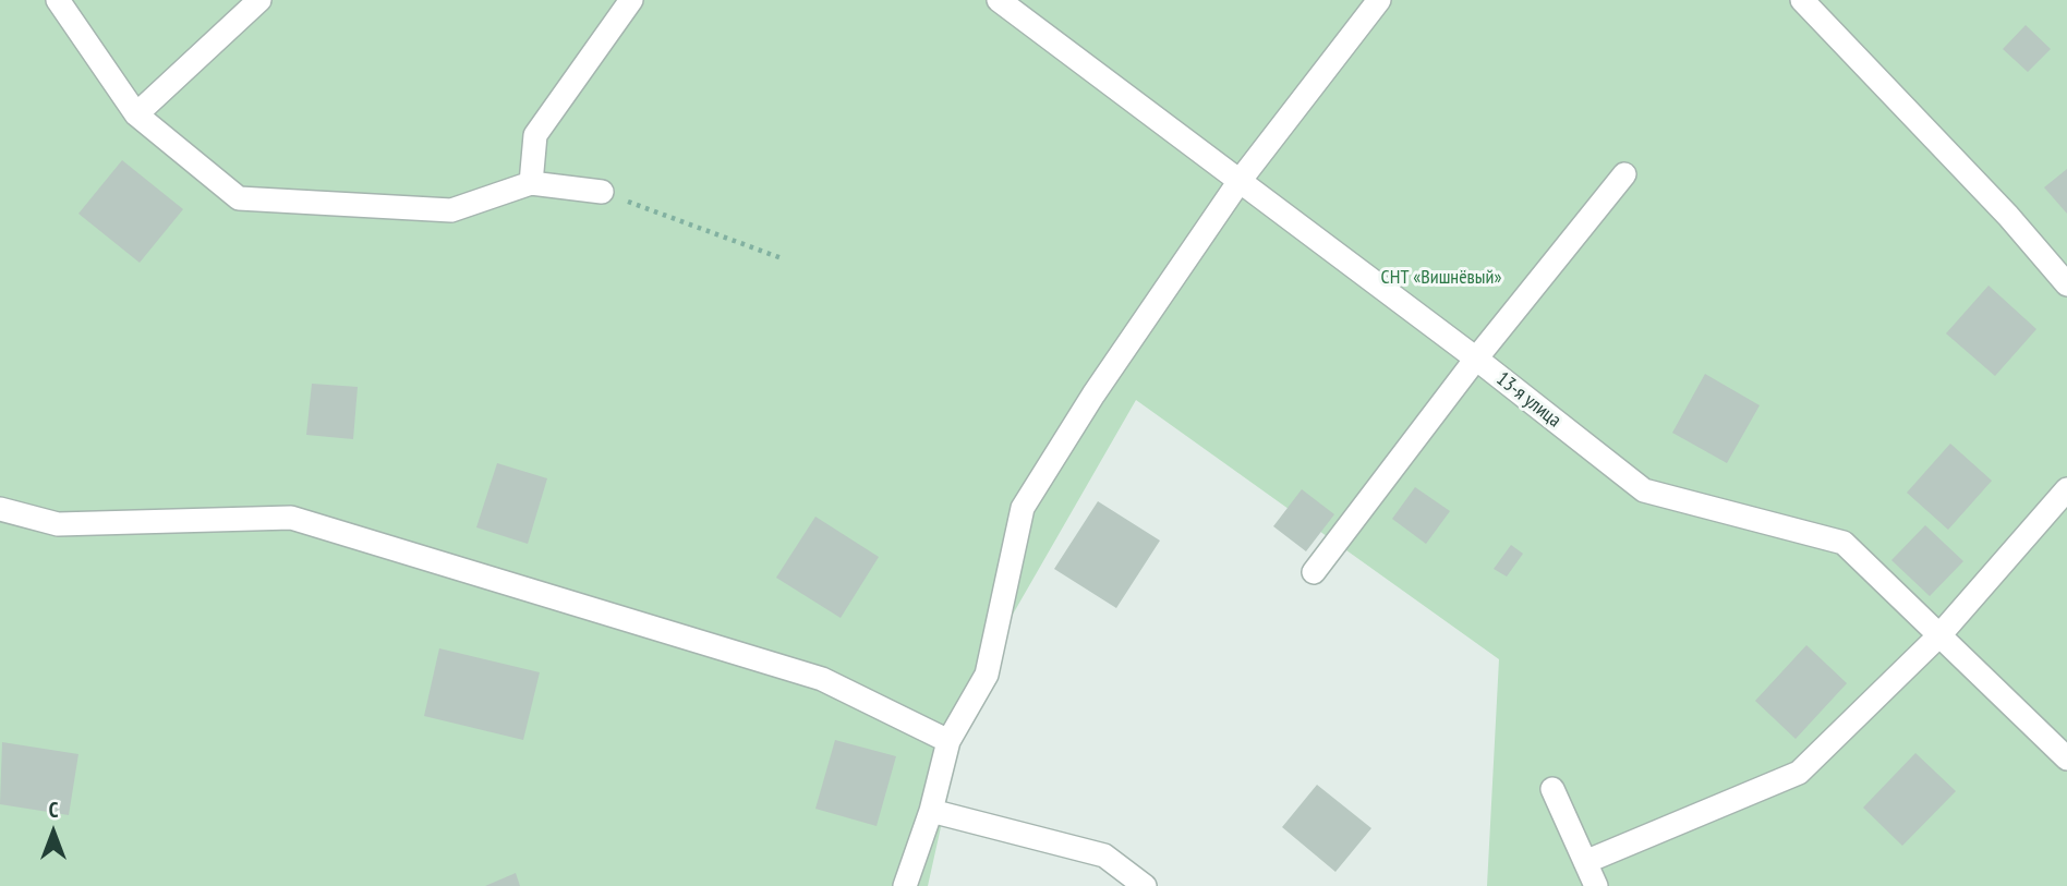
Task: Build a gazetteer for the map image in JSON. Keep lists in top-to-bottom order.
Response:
{
  "streets": {
    "street": ["13-я улица"]
  },
  "parks": ["СНТ «Вишнёвый»"],
  "north": "top"
}
